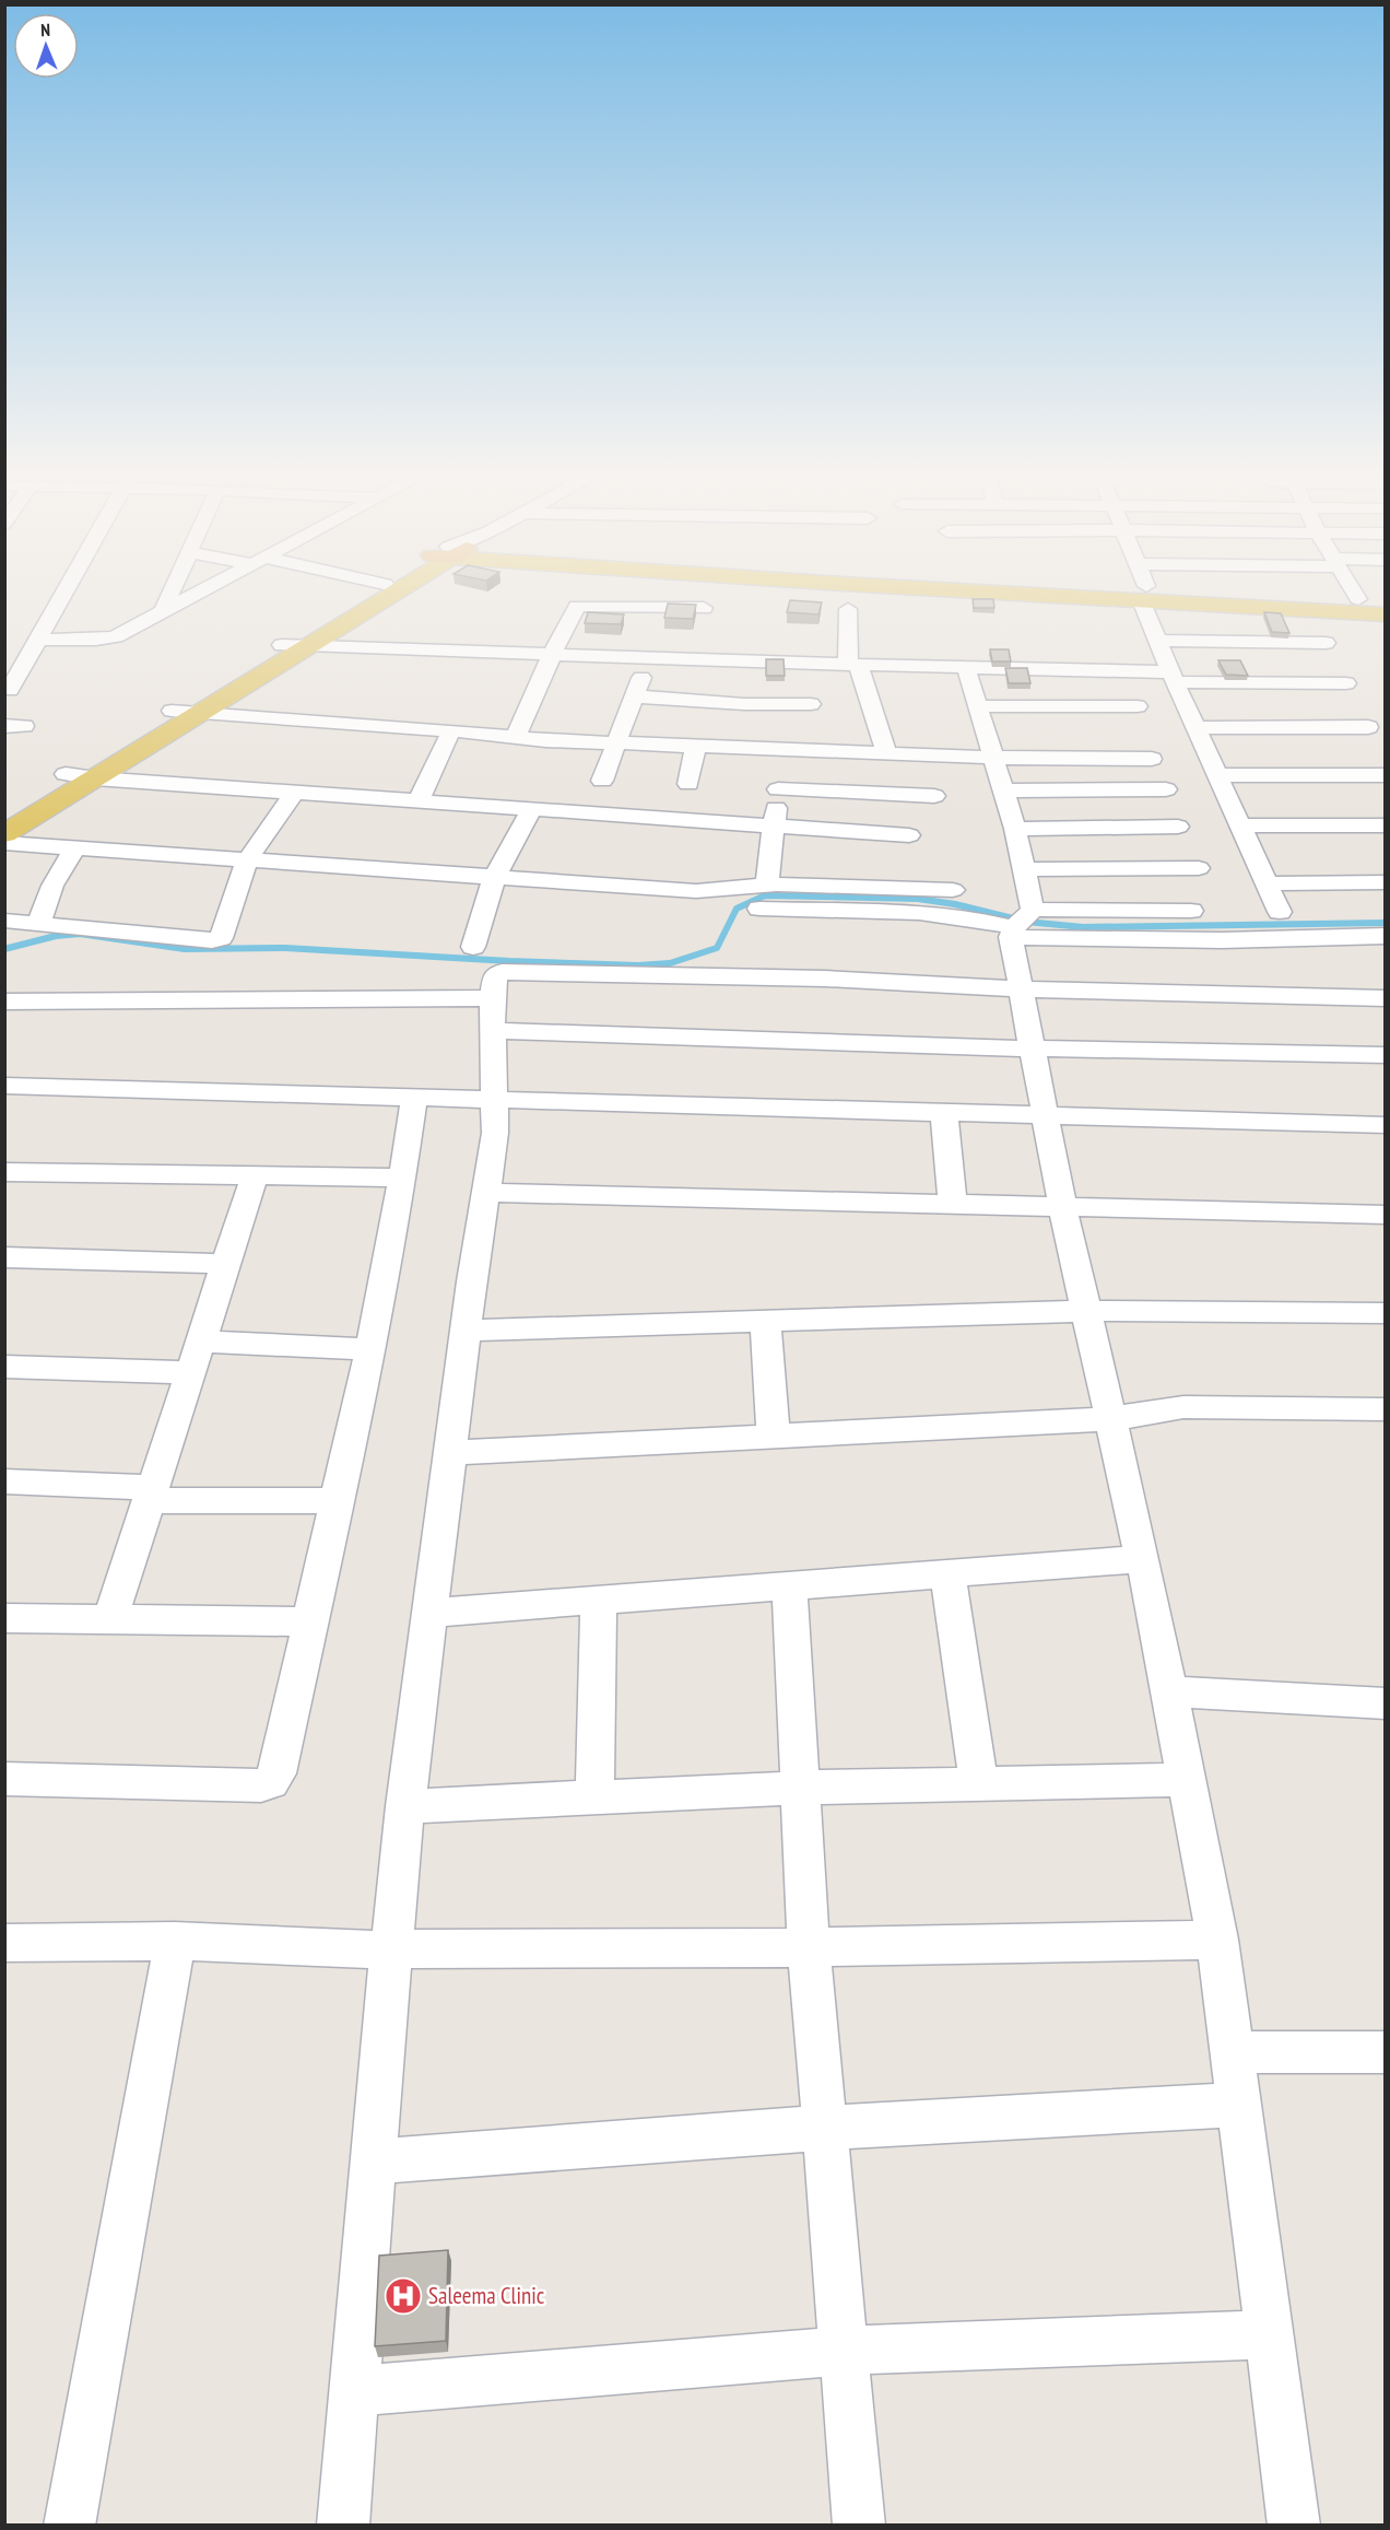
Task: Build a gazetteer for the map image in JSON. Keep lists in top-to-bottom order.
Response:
{
  "places": {
    "hospital": ["Saleema Clinic"]
  },
  "north": "top"
}
